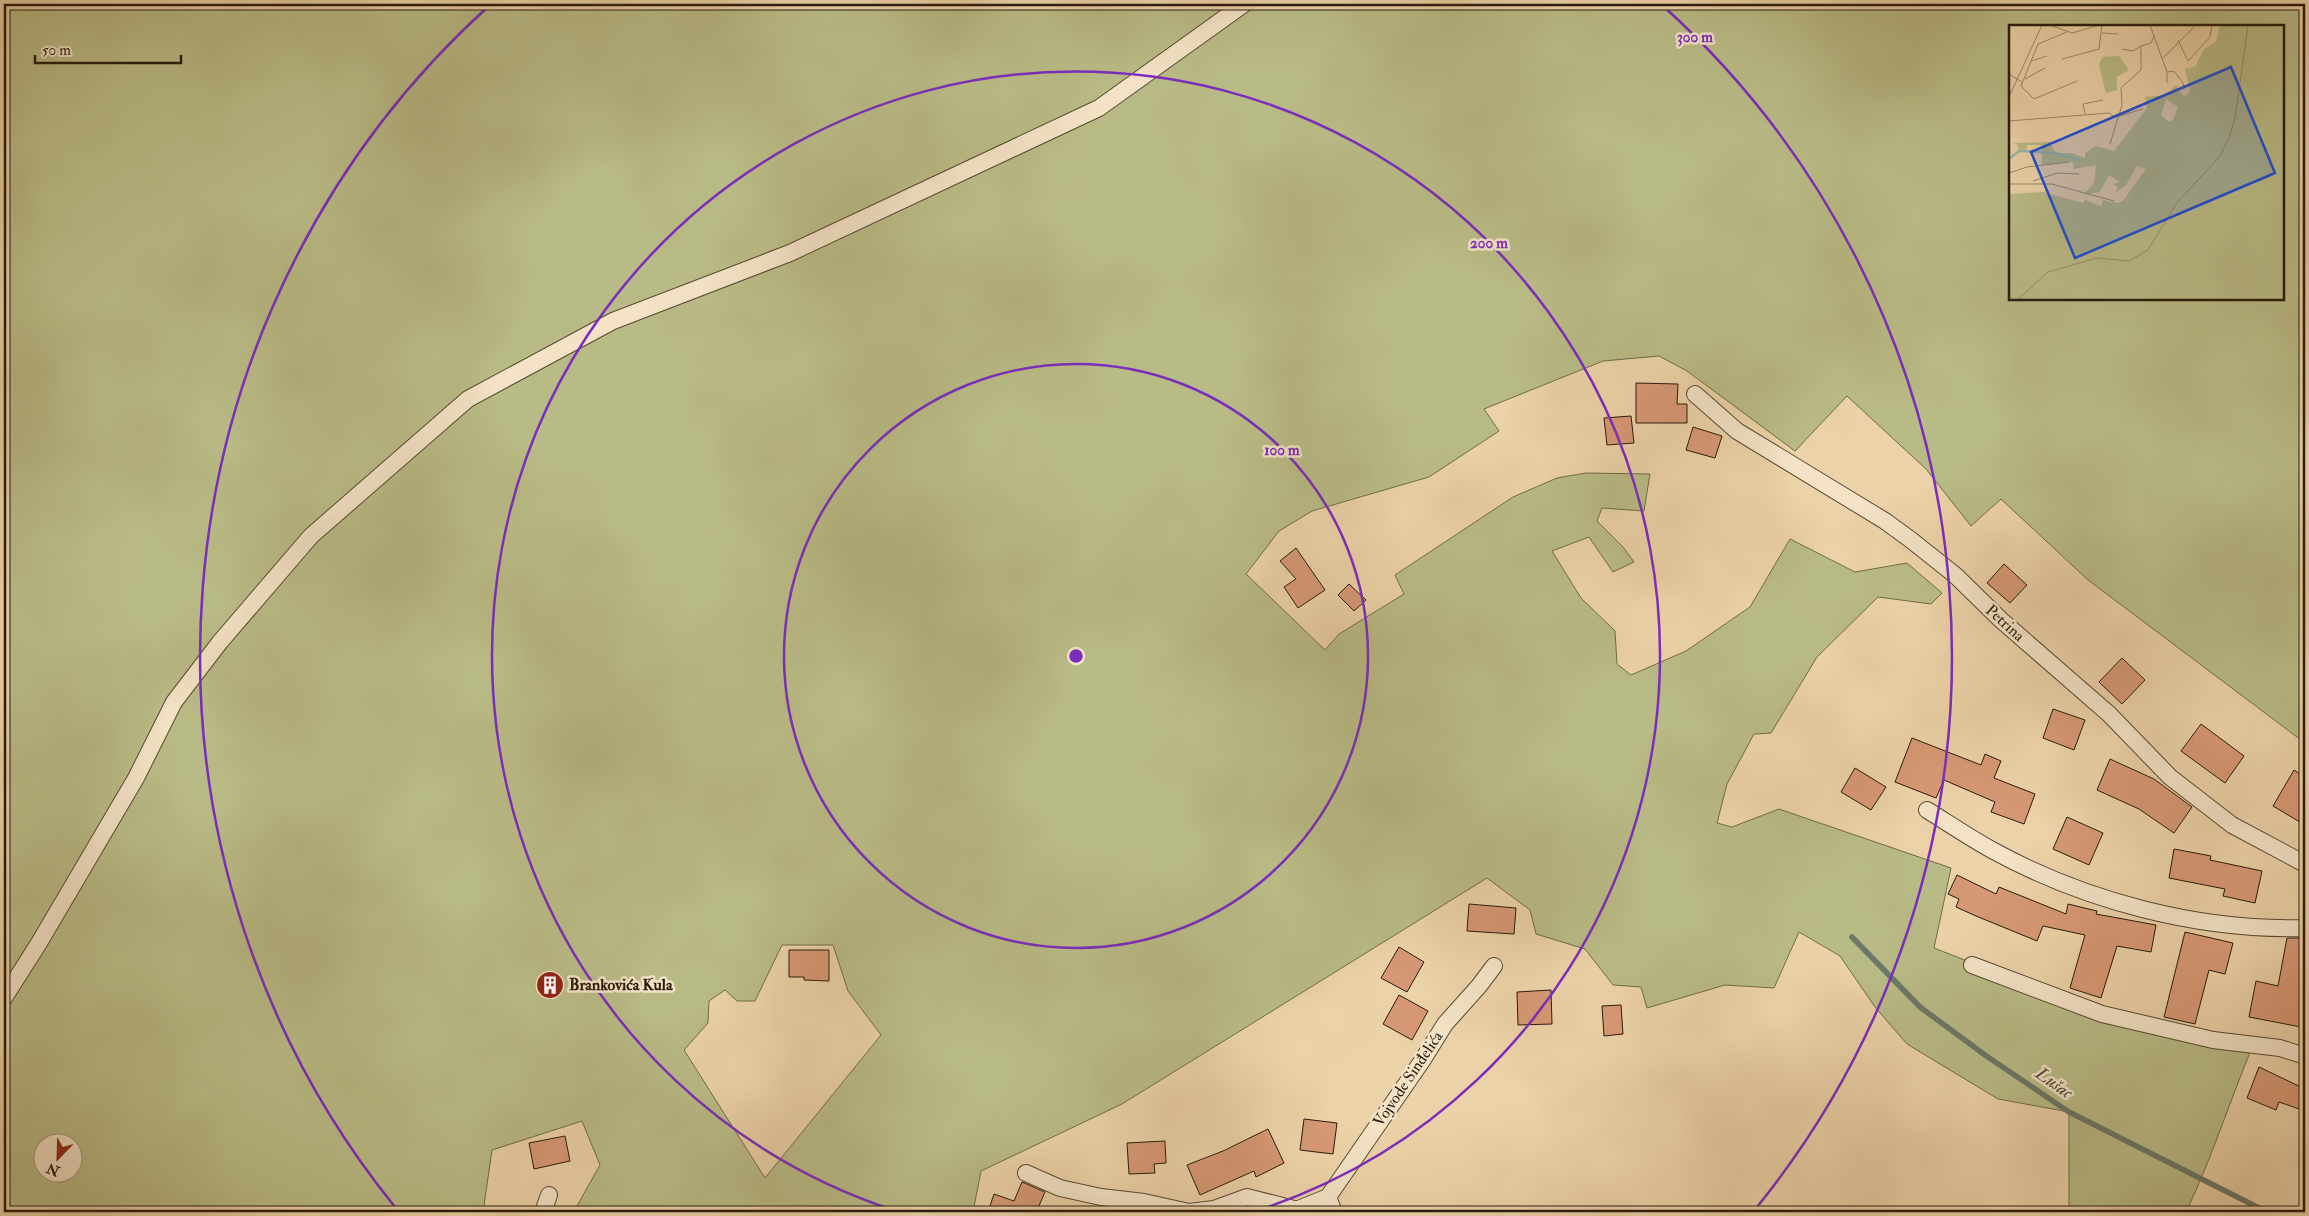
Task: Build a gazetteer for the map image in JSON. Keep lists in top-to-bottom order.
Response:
{
  "streets": {
    "street": ["Petrina", "Vojvode Sinđelića"]
  },
  "water": ["Lušac"],
  "places": {
    "building": ["Brankovića Kula"]
  },
  "scale_bar": "50 m",
  "north": "bottom left",
  "rings": ["300 m", "200 m", "100 m"]
}
